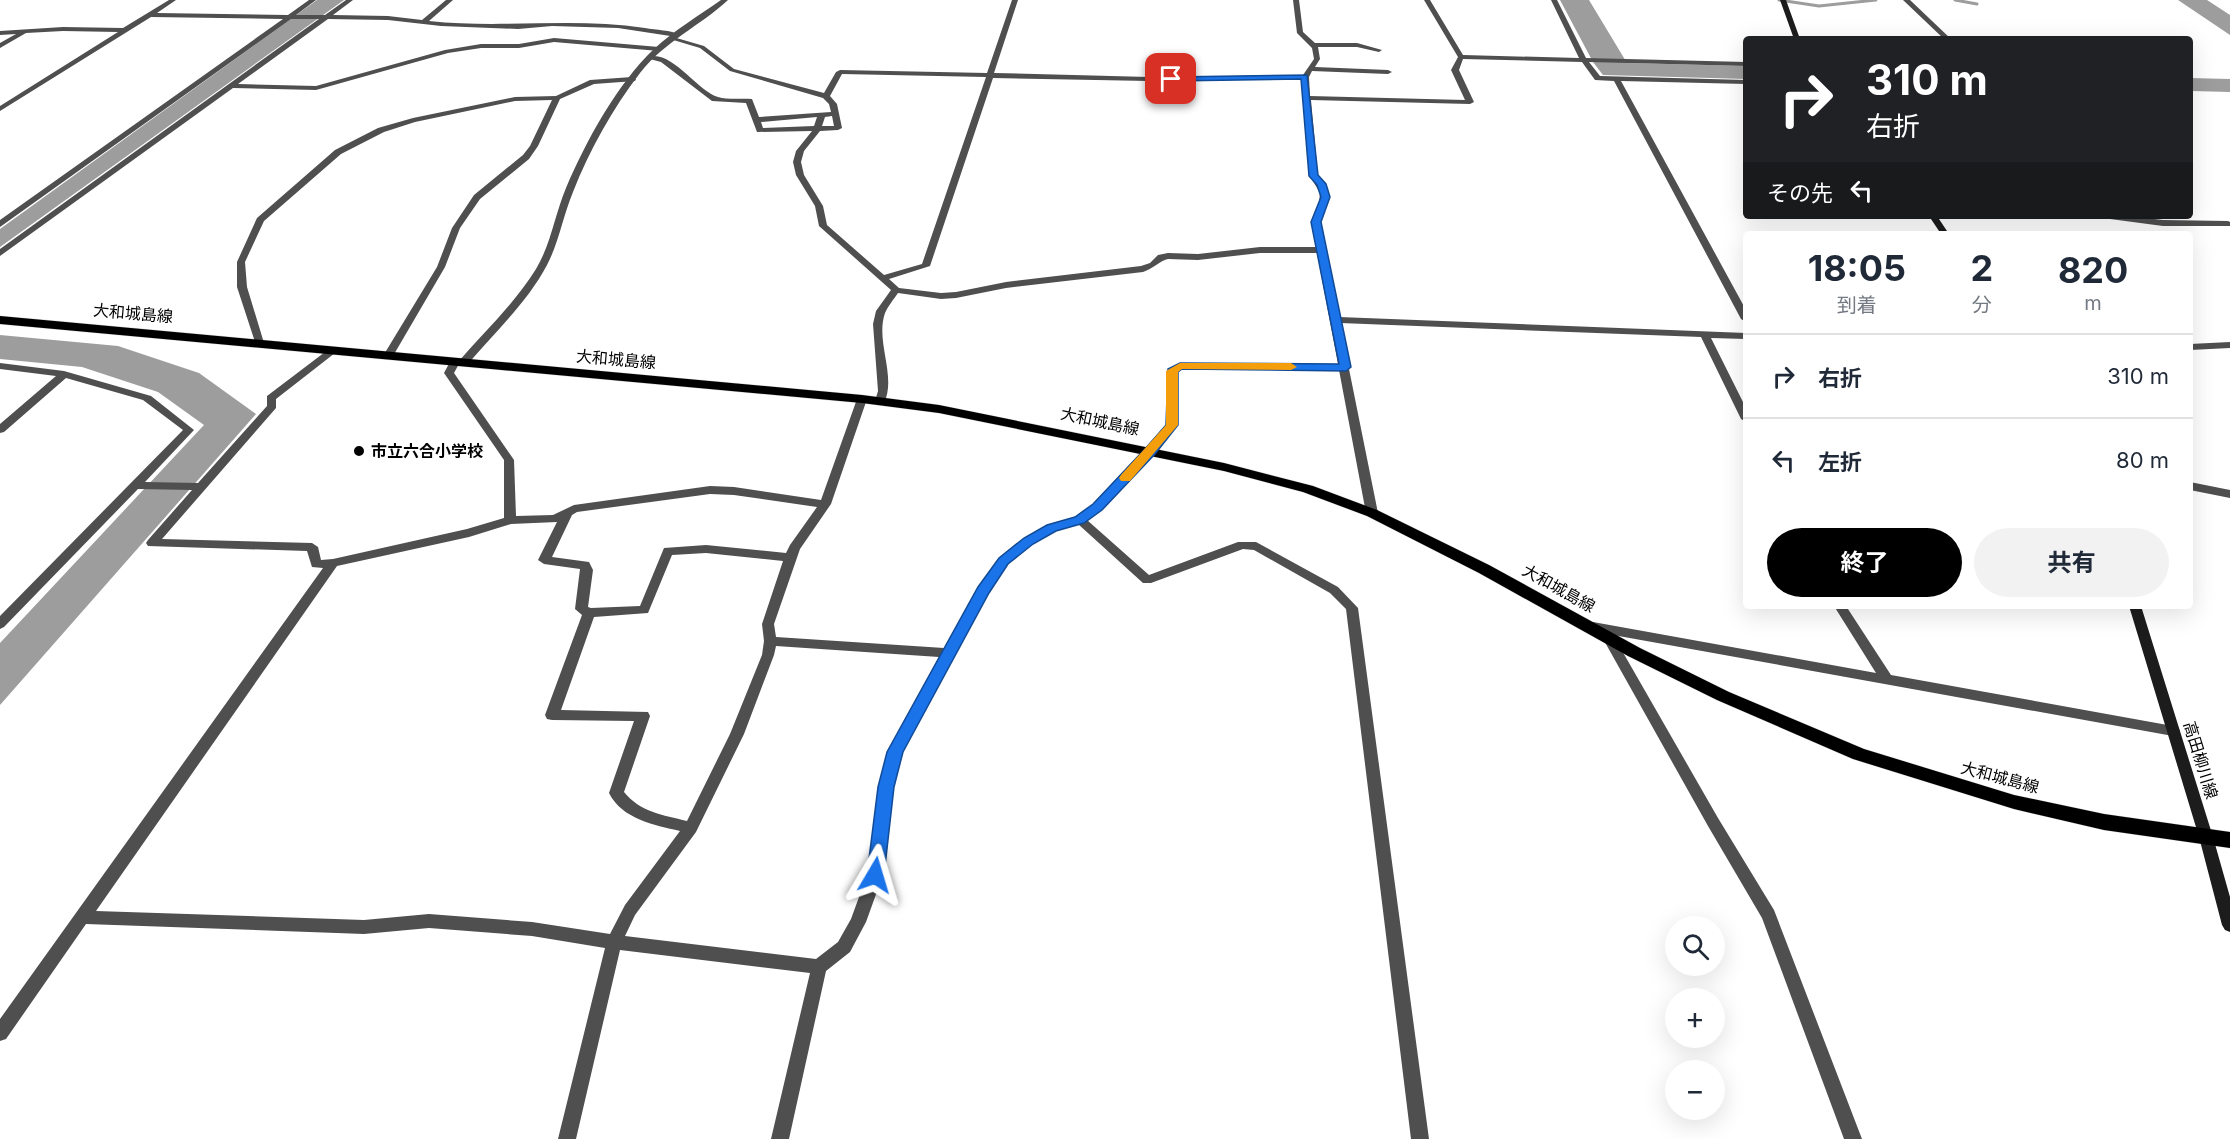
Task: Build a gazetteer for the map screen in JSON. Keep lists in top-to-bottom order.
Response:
{
  "streets": {
    "main road": ["大和城島線", "高田柳川線"]
  },
  "crossings": [
    ["大和城島線", "高田柳川線"]
  ],
  "places": ["市立六合小学校"],
  "page": {
    "turn": ["310 m", "右折"],
    "then": "その先",
    "eta": [
      "18:05",
      "到着",
      "2",
      "分",
      "820",
      "m"
    ],
    "list": [
      {
        "name": "右折",
        "value": "310 m"
      },
      {
        "name": "左折",
        "value": "80 m"
      }
    ],
    "buttons": ["終了", "共有"],
    "map_buttons": ["+", "−"]
  }
}
